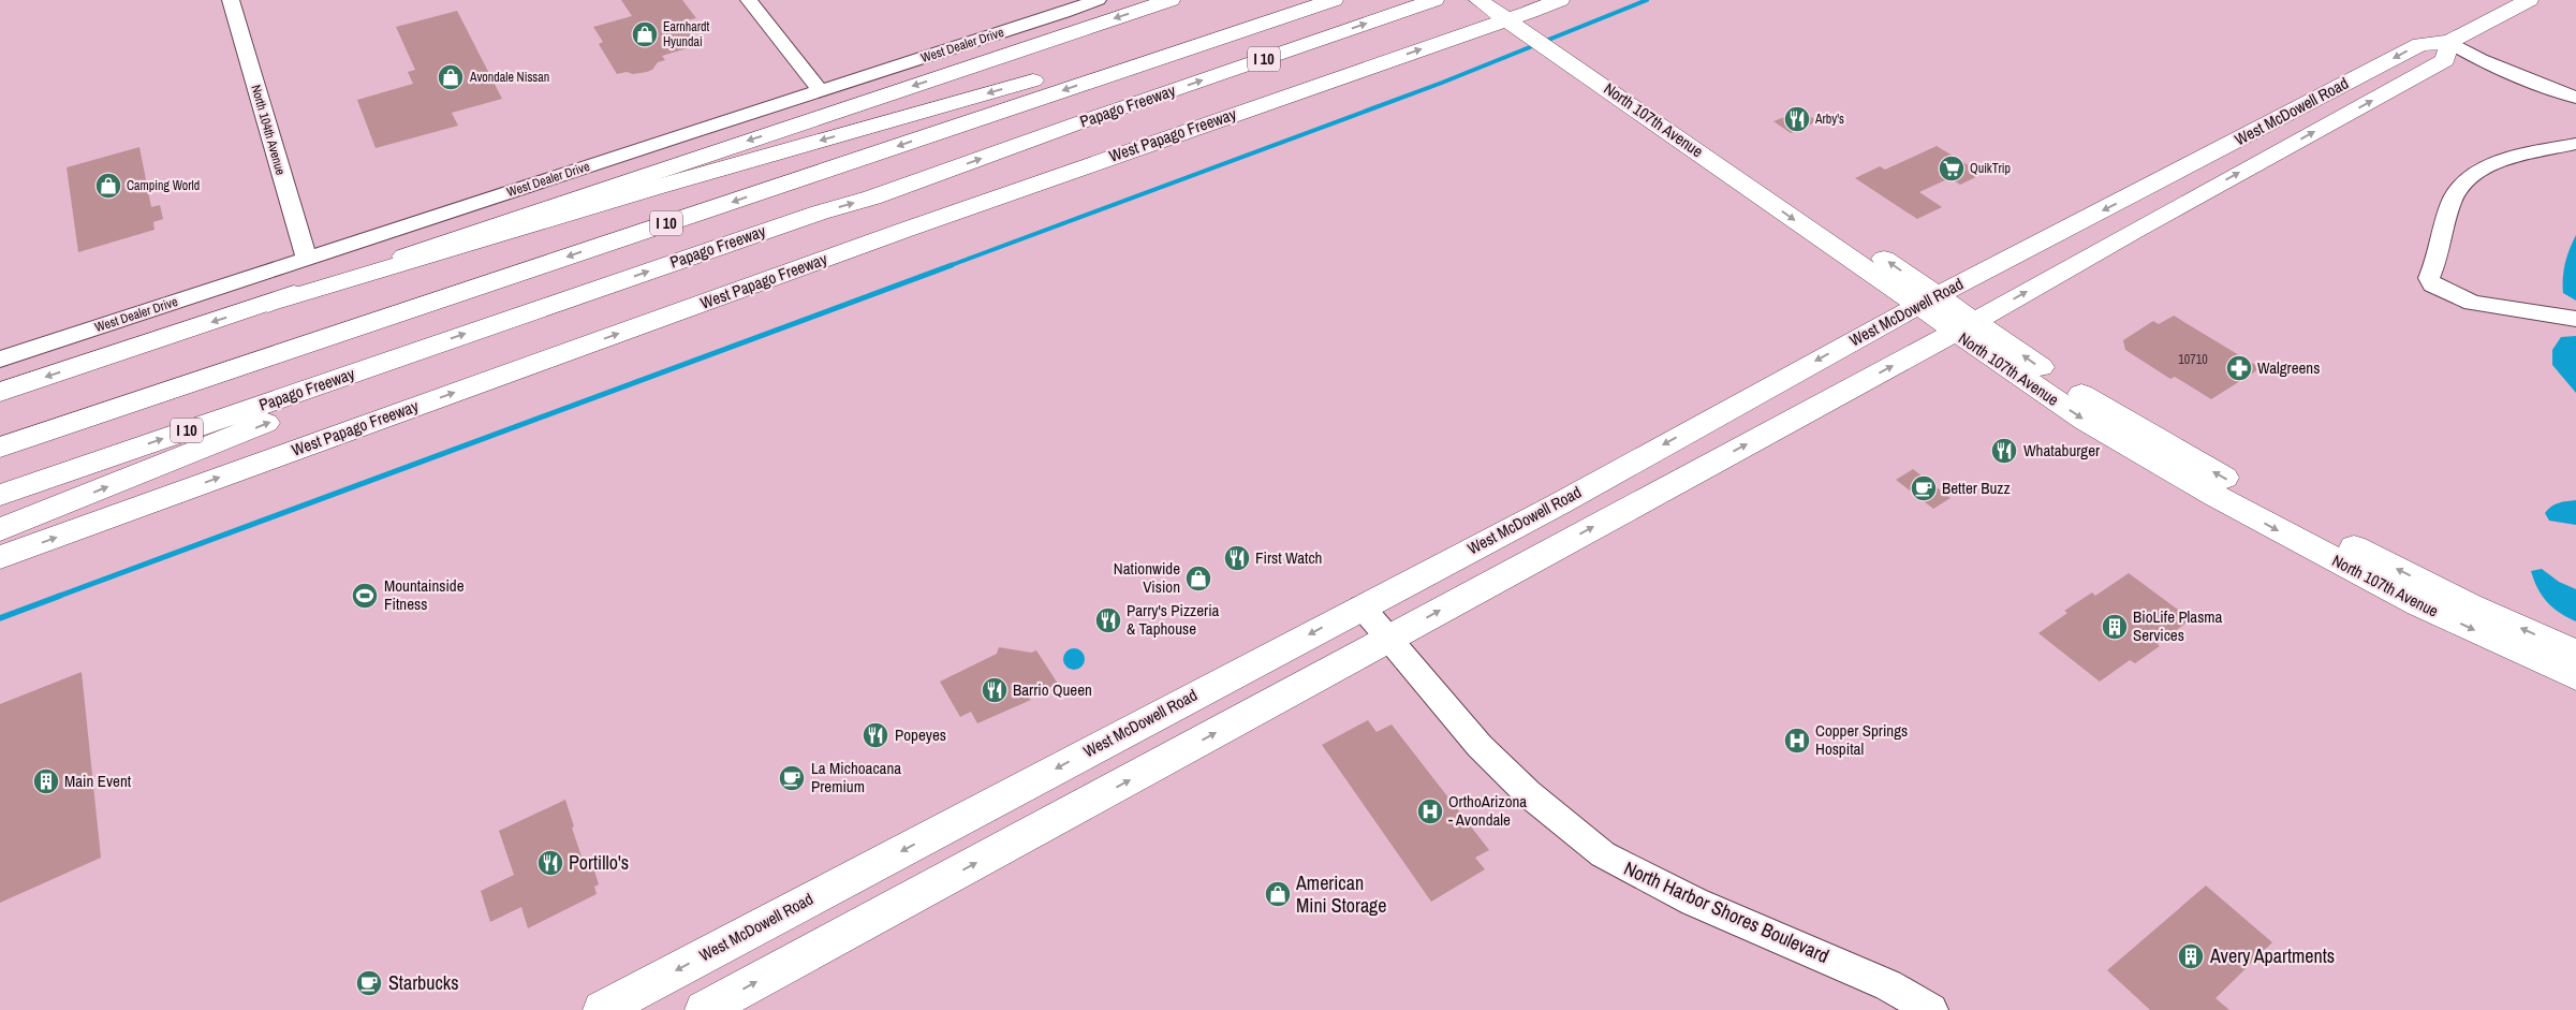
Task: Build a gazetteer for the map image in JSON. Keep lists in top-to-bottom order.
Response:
{
  "streets": {
    "main road": [
      "I 10",
      "Papago Freeway",
      "West McDowell Road",
      "North 107th Avenue",
      "West Papago Freeway"
    ],
    "street": ["West Dealer Drive", "North 104th Avenue", "North Harbor Shores Boulevard"]
  },
  "crossings": [
    ["West Dealer Drive", "North 104th Avenue"],
    ["West McDowell Road", "North 107th Avenue"],
    ["West McDowell Road", "North Harbor Shores Boulevard"],
    ["North 107th Avenue", "West Papago Freeway"]
  ],
  "places": {
    "shop": [
      "Earnhardt Hyundai",
      "Avondale Nissan",
      "Camping World",
      "Nationwide Vision",
      "American Mini Storage"
    ],
    "restaurant": [
      "Arby's",
      "Whataburger",
      "First Watch",
      "Parry's Pizzeria & Taphouse",
      "Barrio Queen",
      "Popeyes",
      "Portillo's"
    ],
    "supermarket": ["QuikTrip"],
    "pharmacy": ["Walgreens"],
    "cafe": ["Better Buzz", "La Michoacana Premium", "Starbucks"],
    "sports": ["Mountainside Fitness"],
    "building": ["BioLife Plasma Services", "Main Event", "Avery Apartments"],
    "hospital": ["Copper Springs Hospital", "OrthoArizona - Avondale"]
  },
  "house_numbers": ["10710"]
}
